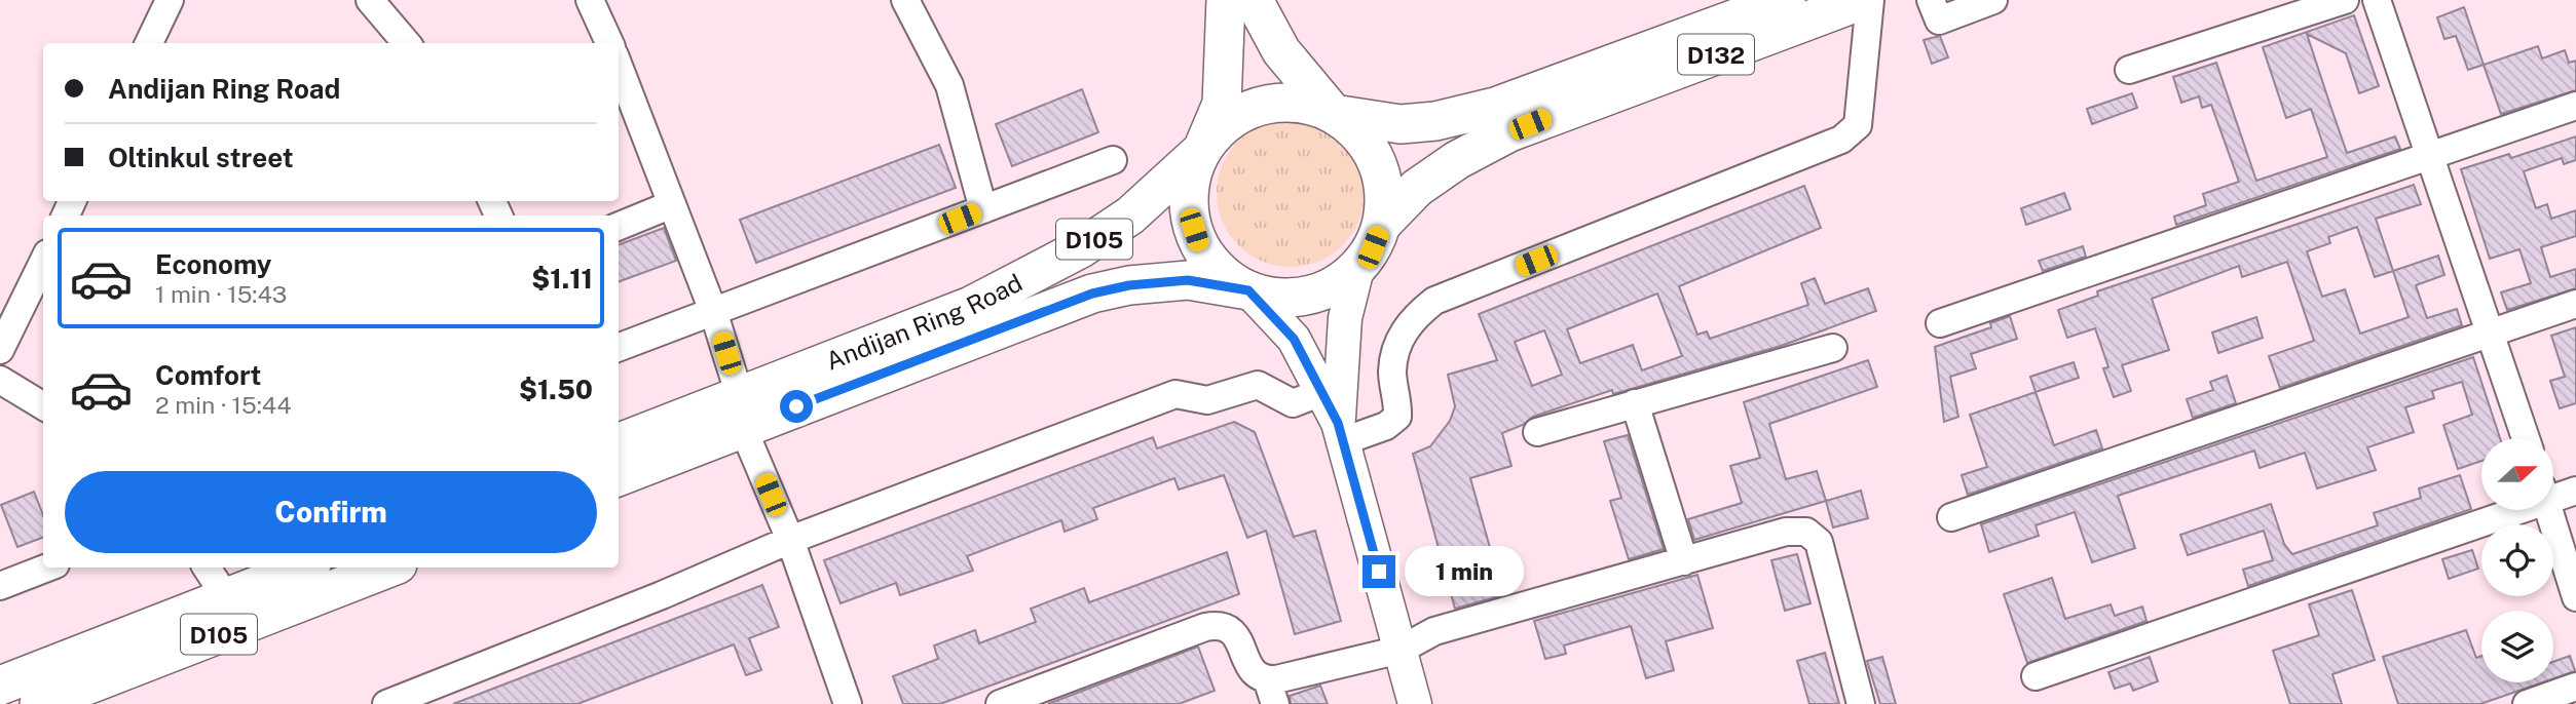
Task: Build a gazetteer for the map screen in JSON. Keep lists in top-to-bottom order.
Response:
{
  "streets": {
    "highway": ["D132", "D105", "Andijan Ring Road"]
  },
  "crossings": [
    ["D132", "D105"],
    ["D132", "Andijan Ring Road"],
    ["D105", "Andijan Ring Road"]
  ],
  "north": "right",
  "page": {
    "banner": ["Andijan Ring Road", "Oltinkul street"],
    "list": [
      {
        "name": "Economy",
        "note": "1 min · 15:43",
        "value": "$1.11"
      },
      {
        "name": "Comfort",
        "note": "2 min · 15:44",
        "value": "$1.50"
      }
    ],
    "buttons": "Confirm",
    "bubble": "1 min"
  }
}
